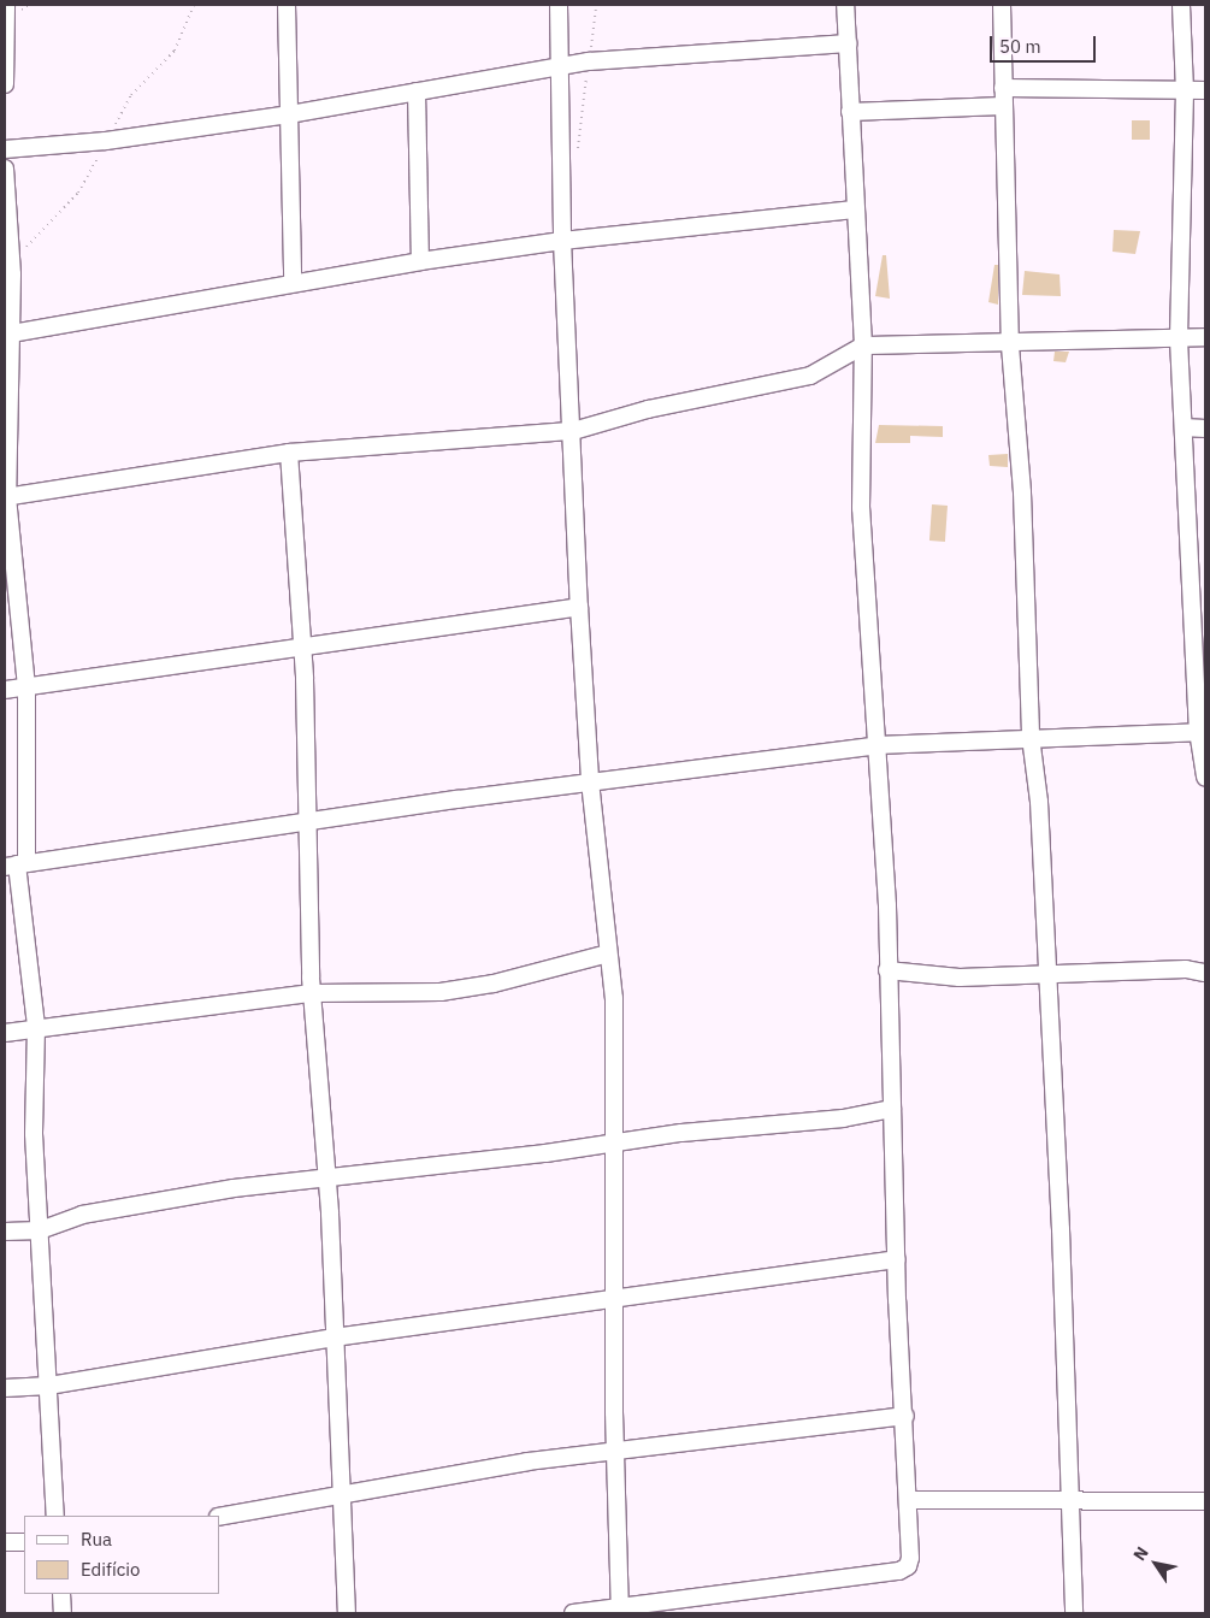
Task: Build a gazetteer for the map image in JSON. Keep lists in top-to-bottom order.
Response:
{
  "legend": ["Rua", "Edifício"],
  "scale_bar": "50 m",
  "north": "top left"
}
